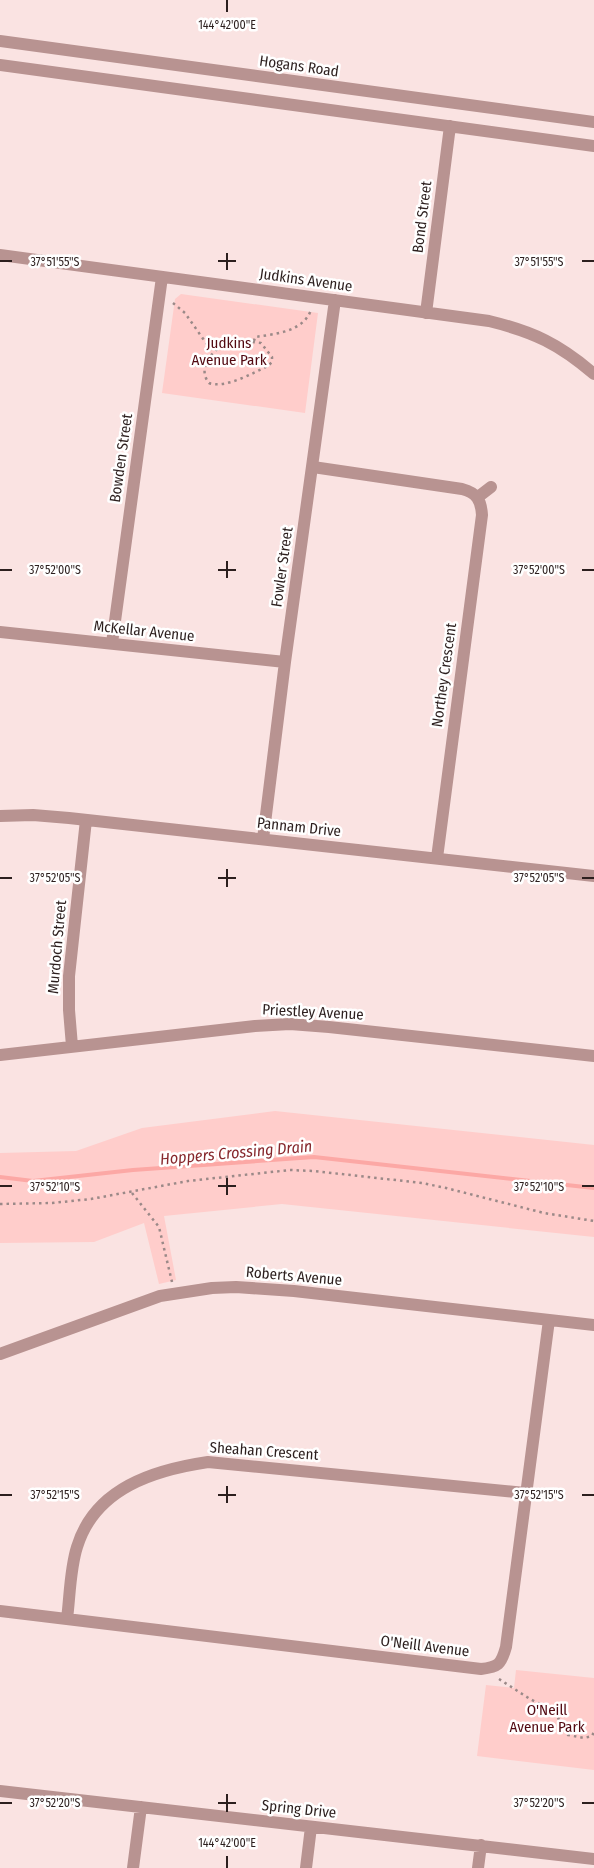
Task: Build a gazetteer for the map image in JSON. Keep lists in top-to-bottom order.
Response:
{
  "streets": {
    "street": [
      "Hogans Road",
      "Bond Street",
      "Judkins Avenue",
      "Bowden Street",
      "Fowler Street",
      "McKellar Avenue",
      "Northey Crescent",
      "Pannam Drive",
      "Murdoch Street",
      "Priestley Avenue",
      "Roberts Avenue",
      "Sheahan Crescent",
      "O'Neill Avenue",
      "Spring Drive"
    ]
  },
  "crossings": [
    ["Bond Street", "Judkins Avenue"],
    ["Judkins Avenue", "Bowden Street"],
    ["Judkins Avenue", "Fowler Street"],
    ["Bowden Street", "McKellar Avenue"],
    ["Fowler Street", "McKellar Avenue"],
    ["Fowler Street", "Pannam Drive"],
    ["Northey Crescent", "Pannam Drive"],
    ["Pannam Drive", "Murdoch Street"],
    ["Murdoch Street", "Priestley Avenue"],
    ["Roberts Avenue", "O'Neill Avenue"],
    ["Sheahan Crescent", "O'Neill Avenue"]
  ],
  "water": ["Hoppers Crossing Drain"],
  "parks": ["Judkins Avenue Park", "O'Neill Avenue Park"],
  "coordinates": [
    "144°42'00\"E",
    "37°51'55\"S",
    "37°52'00\"S",
    "37°52'05\"S",
    "37°52'10\"S",
    "37°52'15\"S",
    "37°52'20\"S"
  ]
}
